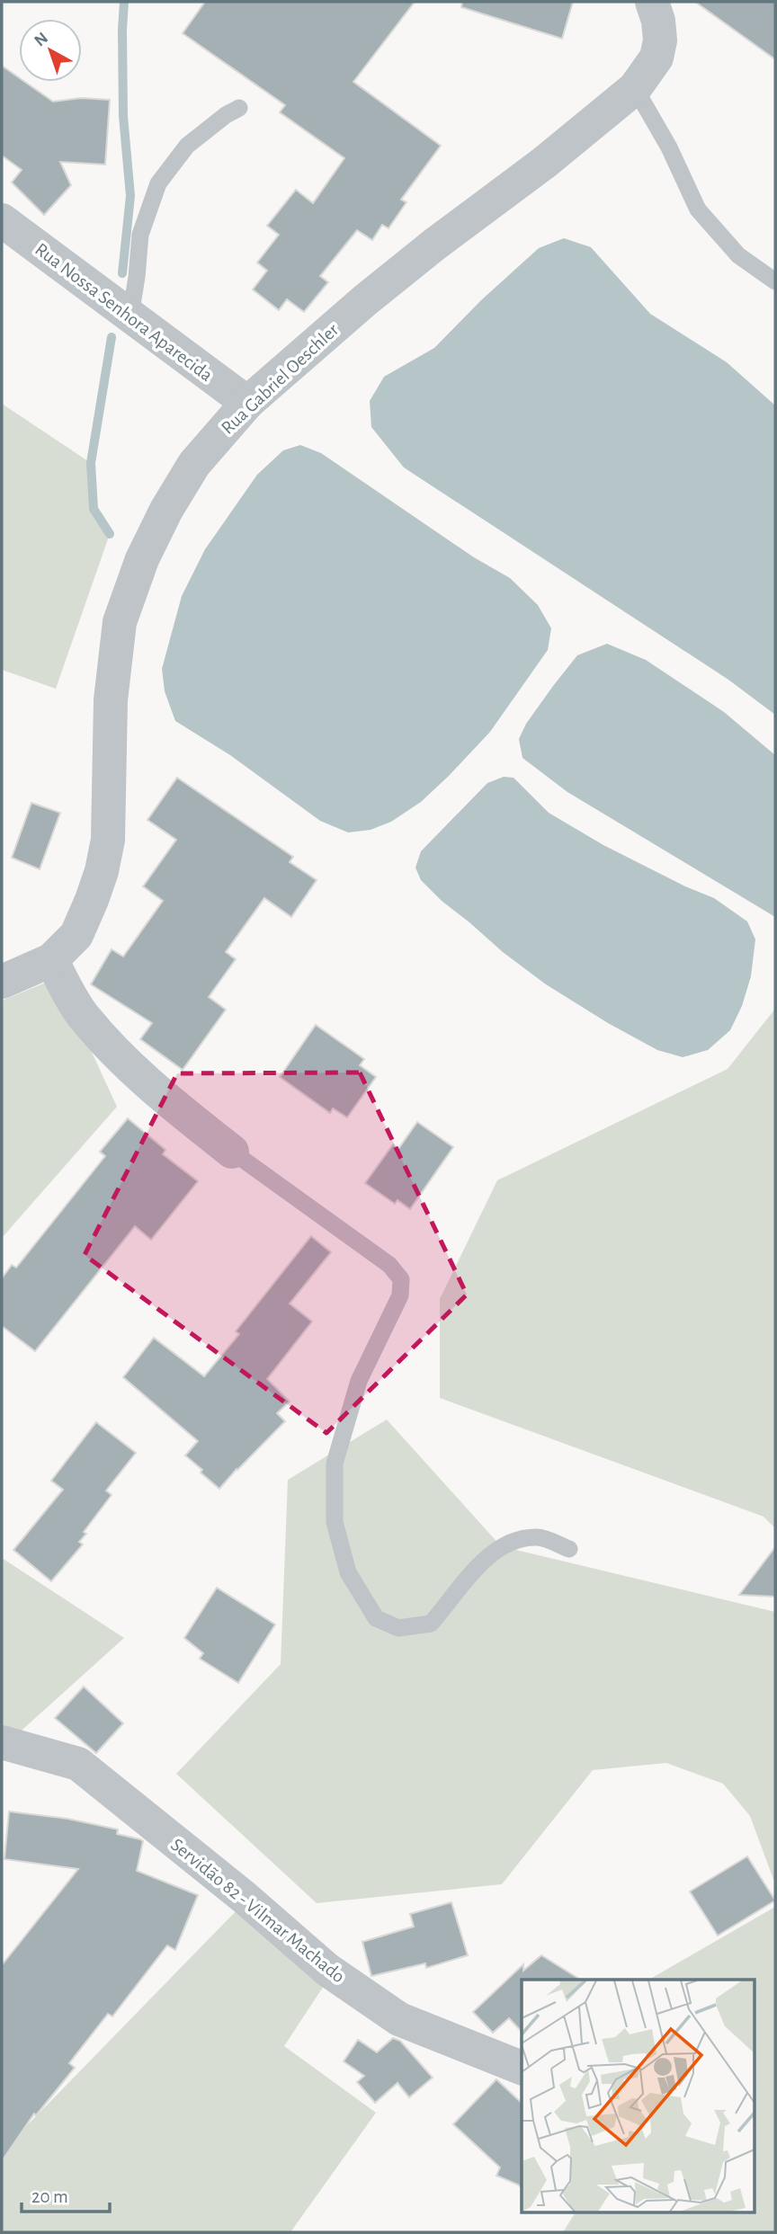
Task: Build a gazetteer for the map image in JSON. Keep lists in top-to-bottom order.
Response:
{
  "streets": {
    "street": ["Rua Nossa Senhora Aparecida", "Rua Gabriel Oeschler", "Servidão 82 - Vilmar Machado"]
  },
  "crossings": [
    ["Rua Nossa Senhora Aparecida", "Rua Gabriel Oeschler"]
  ],
  "scale_bar": "20 m",
  "north": "top left"
}
